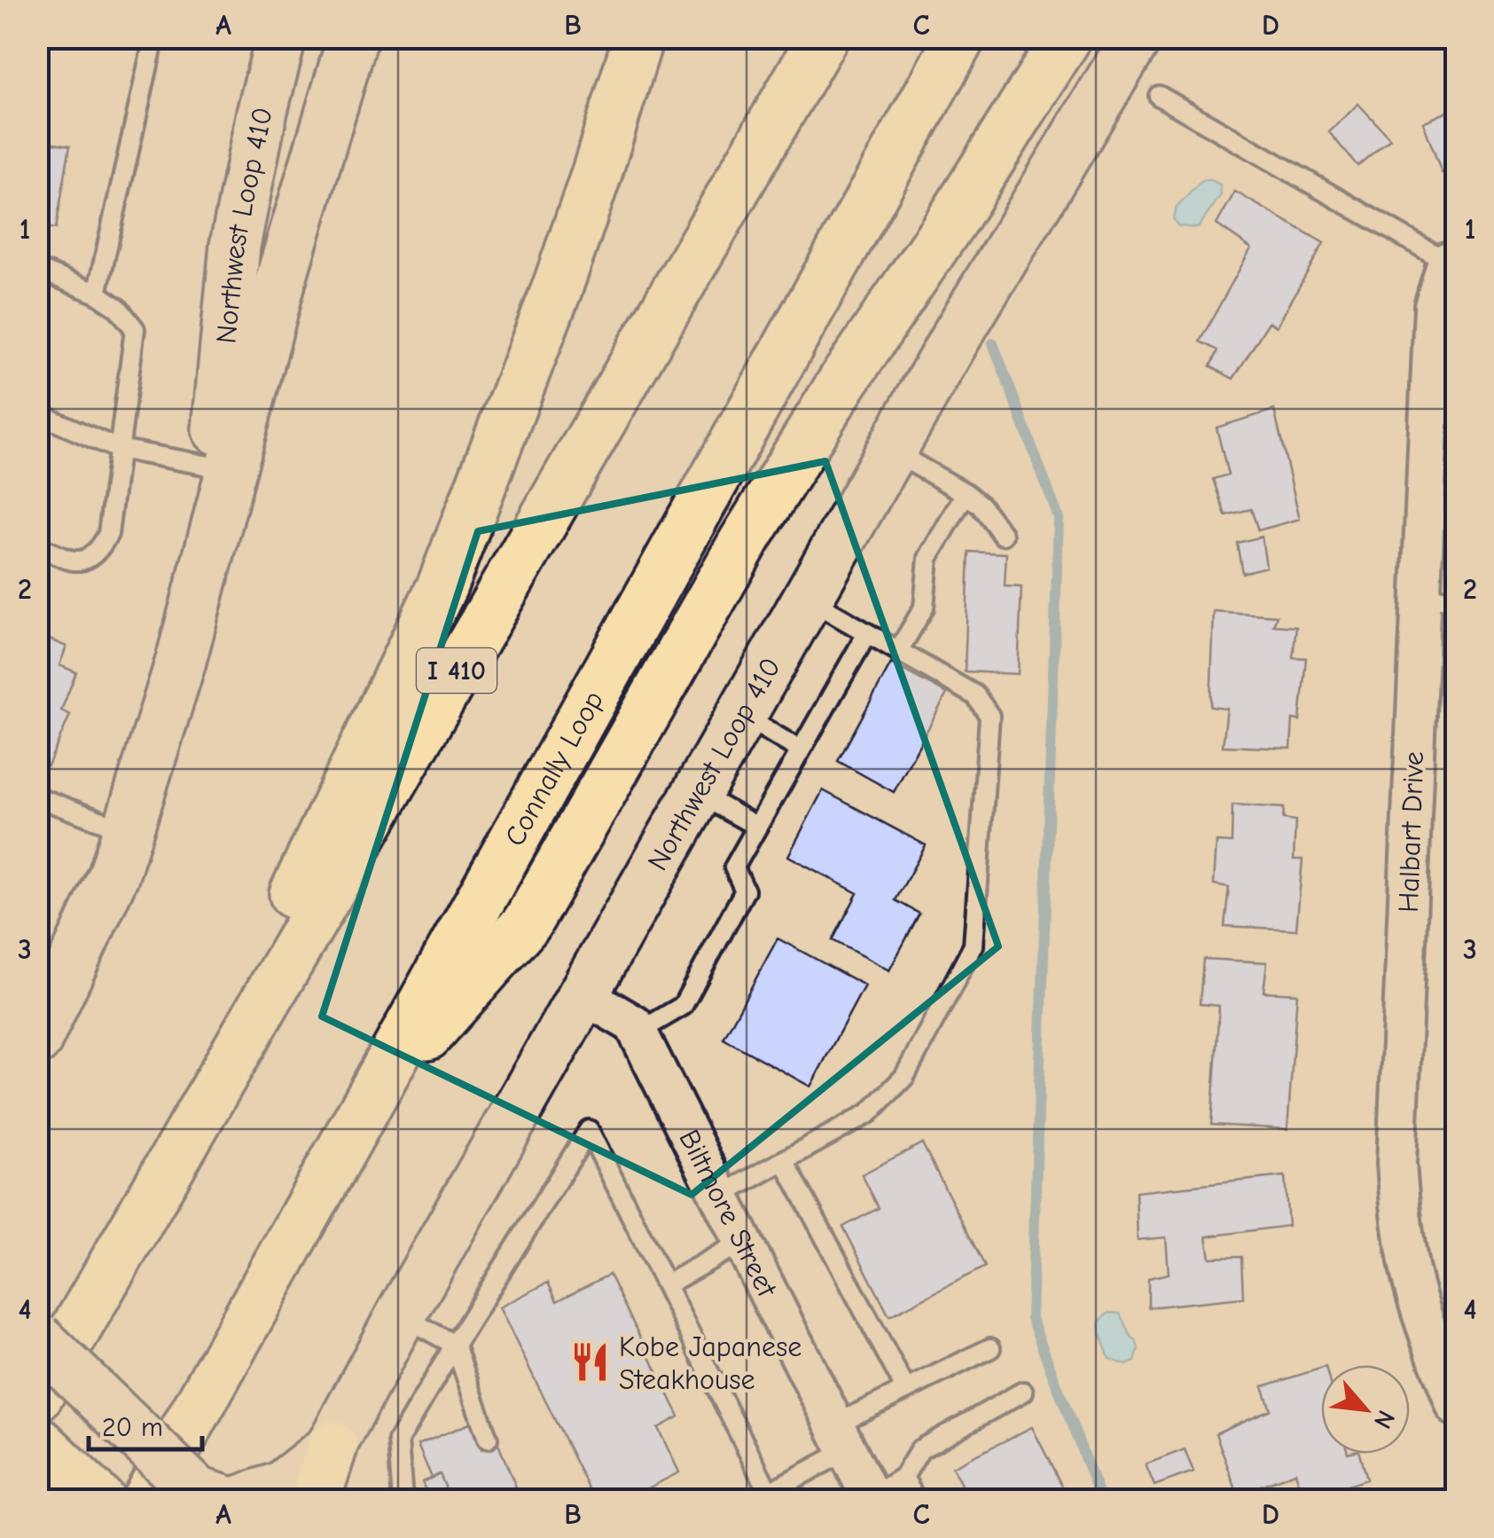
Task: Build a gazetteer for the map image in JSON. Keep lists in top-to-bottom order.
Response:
{
  "streets": {
    "main road": ["Northwest Loop 410", "I 410", "Connally Loop"],
    "street": ["Halbart Drive", "Biltmore Street"]
  },
  "crossings": [
    ["Northwest Loop 410", "Biltmore Street"]
  ],
  "places": {
    "restaurant": ["Kobe Japanese Steakhouse"]
  },
  "scale_bar": "20 m",
  "north": "bottom right",
  "grid": {
    "columns": [
      "A",
      "B",
      "C",
      "D"
    ],
    "rows": [
      "1",
      "2",
      "3",
      "4"
    ]
  }
}
